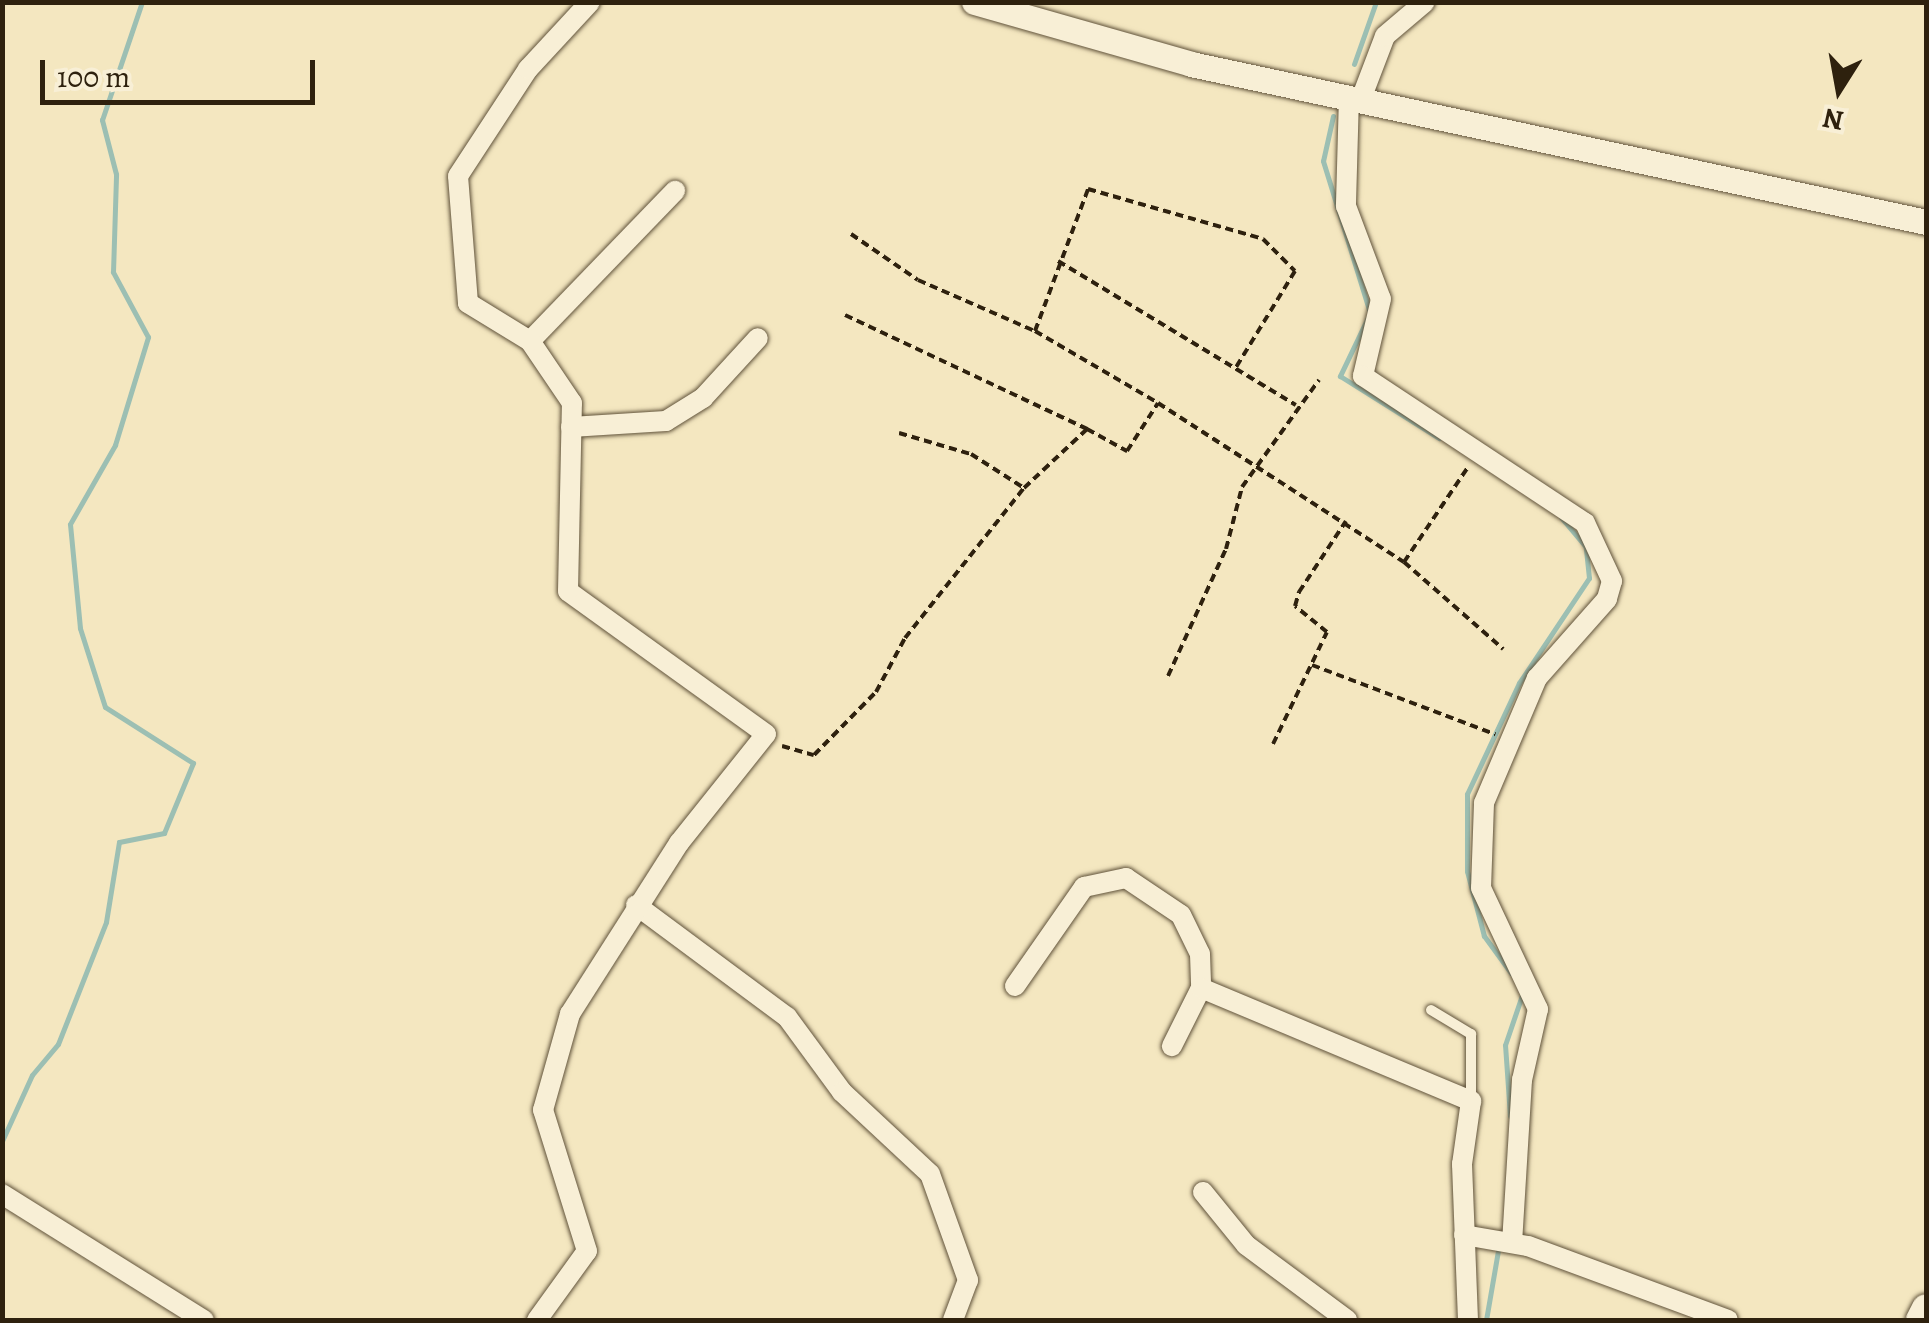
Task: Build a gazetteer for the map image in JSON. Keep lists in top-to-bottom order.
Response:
{
  "scale_bar": "100 m",
  "north": "bottom"
}
